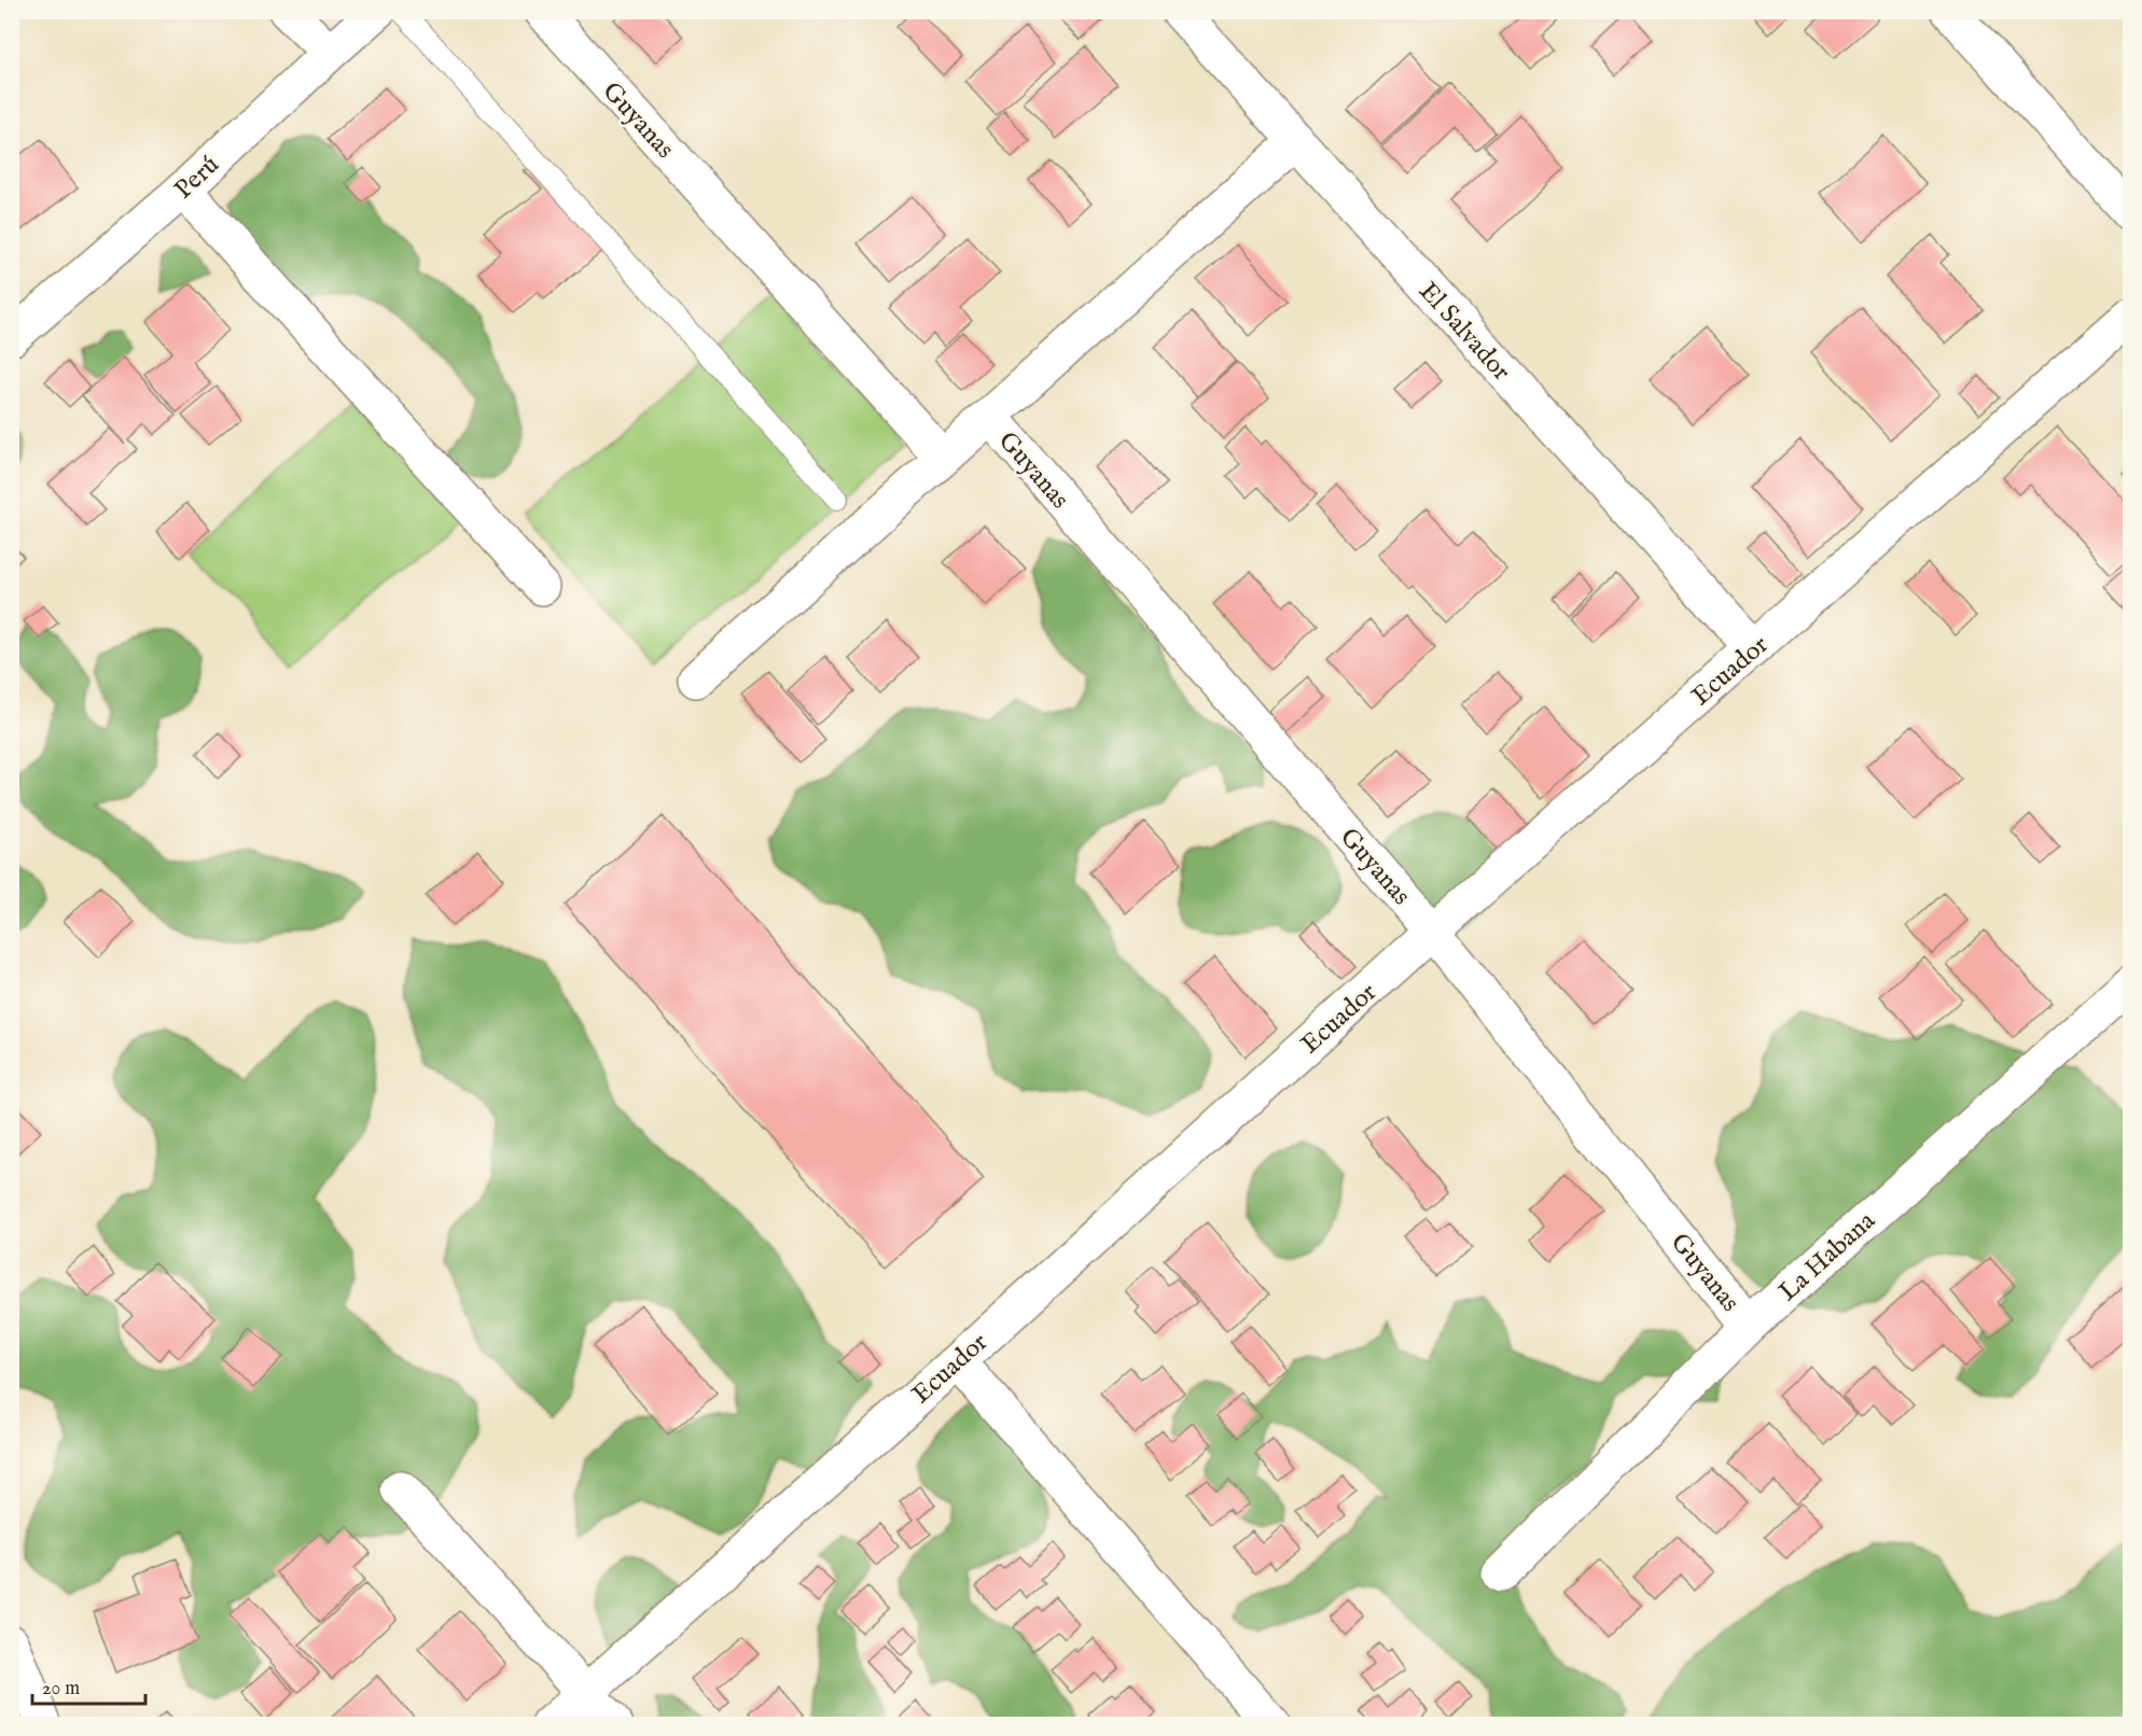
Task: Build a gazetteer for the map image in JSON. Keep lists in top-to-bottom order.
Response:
{
  "streets": {
    "street": [
      "Guyanas",
      "Perú",
      "El Salvador",
      "Ecuador",
      "La Habana"
    ]
  },
  "crossings": [
    ["Guyanas", "Ecuador"],
    ["Guyanas", "La Habana"],
    ["El Salvador", "Ecuador"]
  ],
  "scale_bar": "20 m"
}
